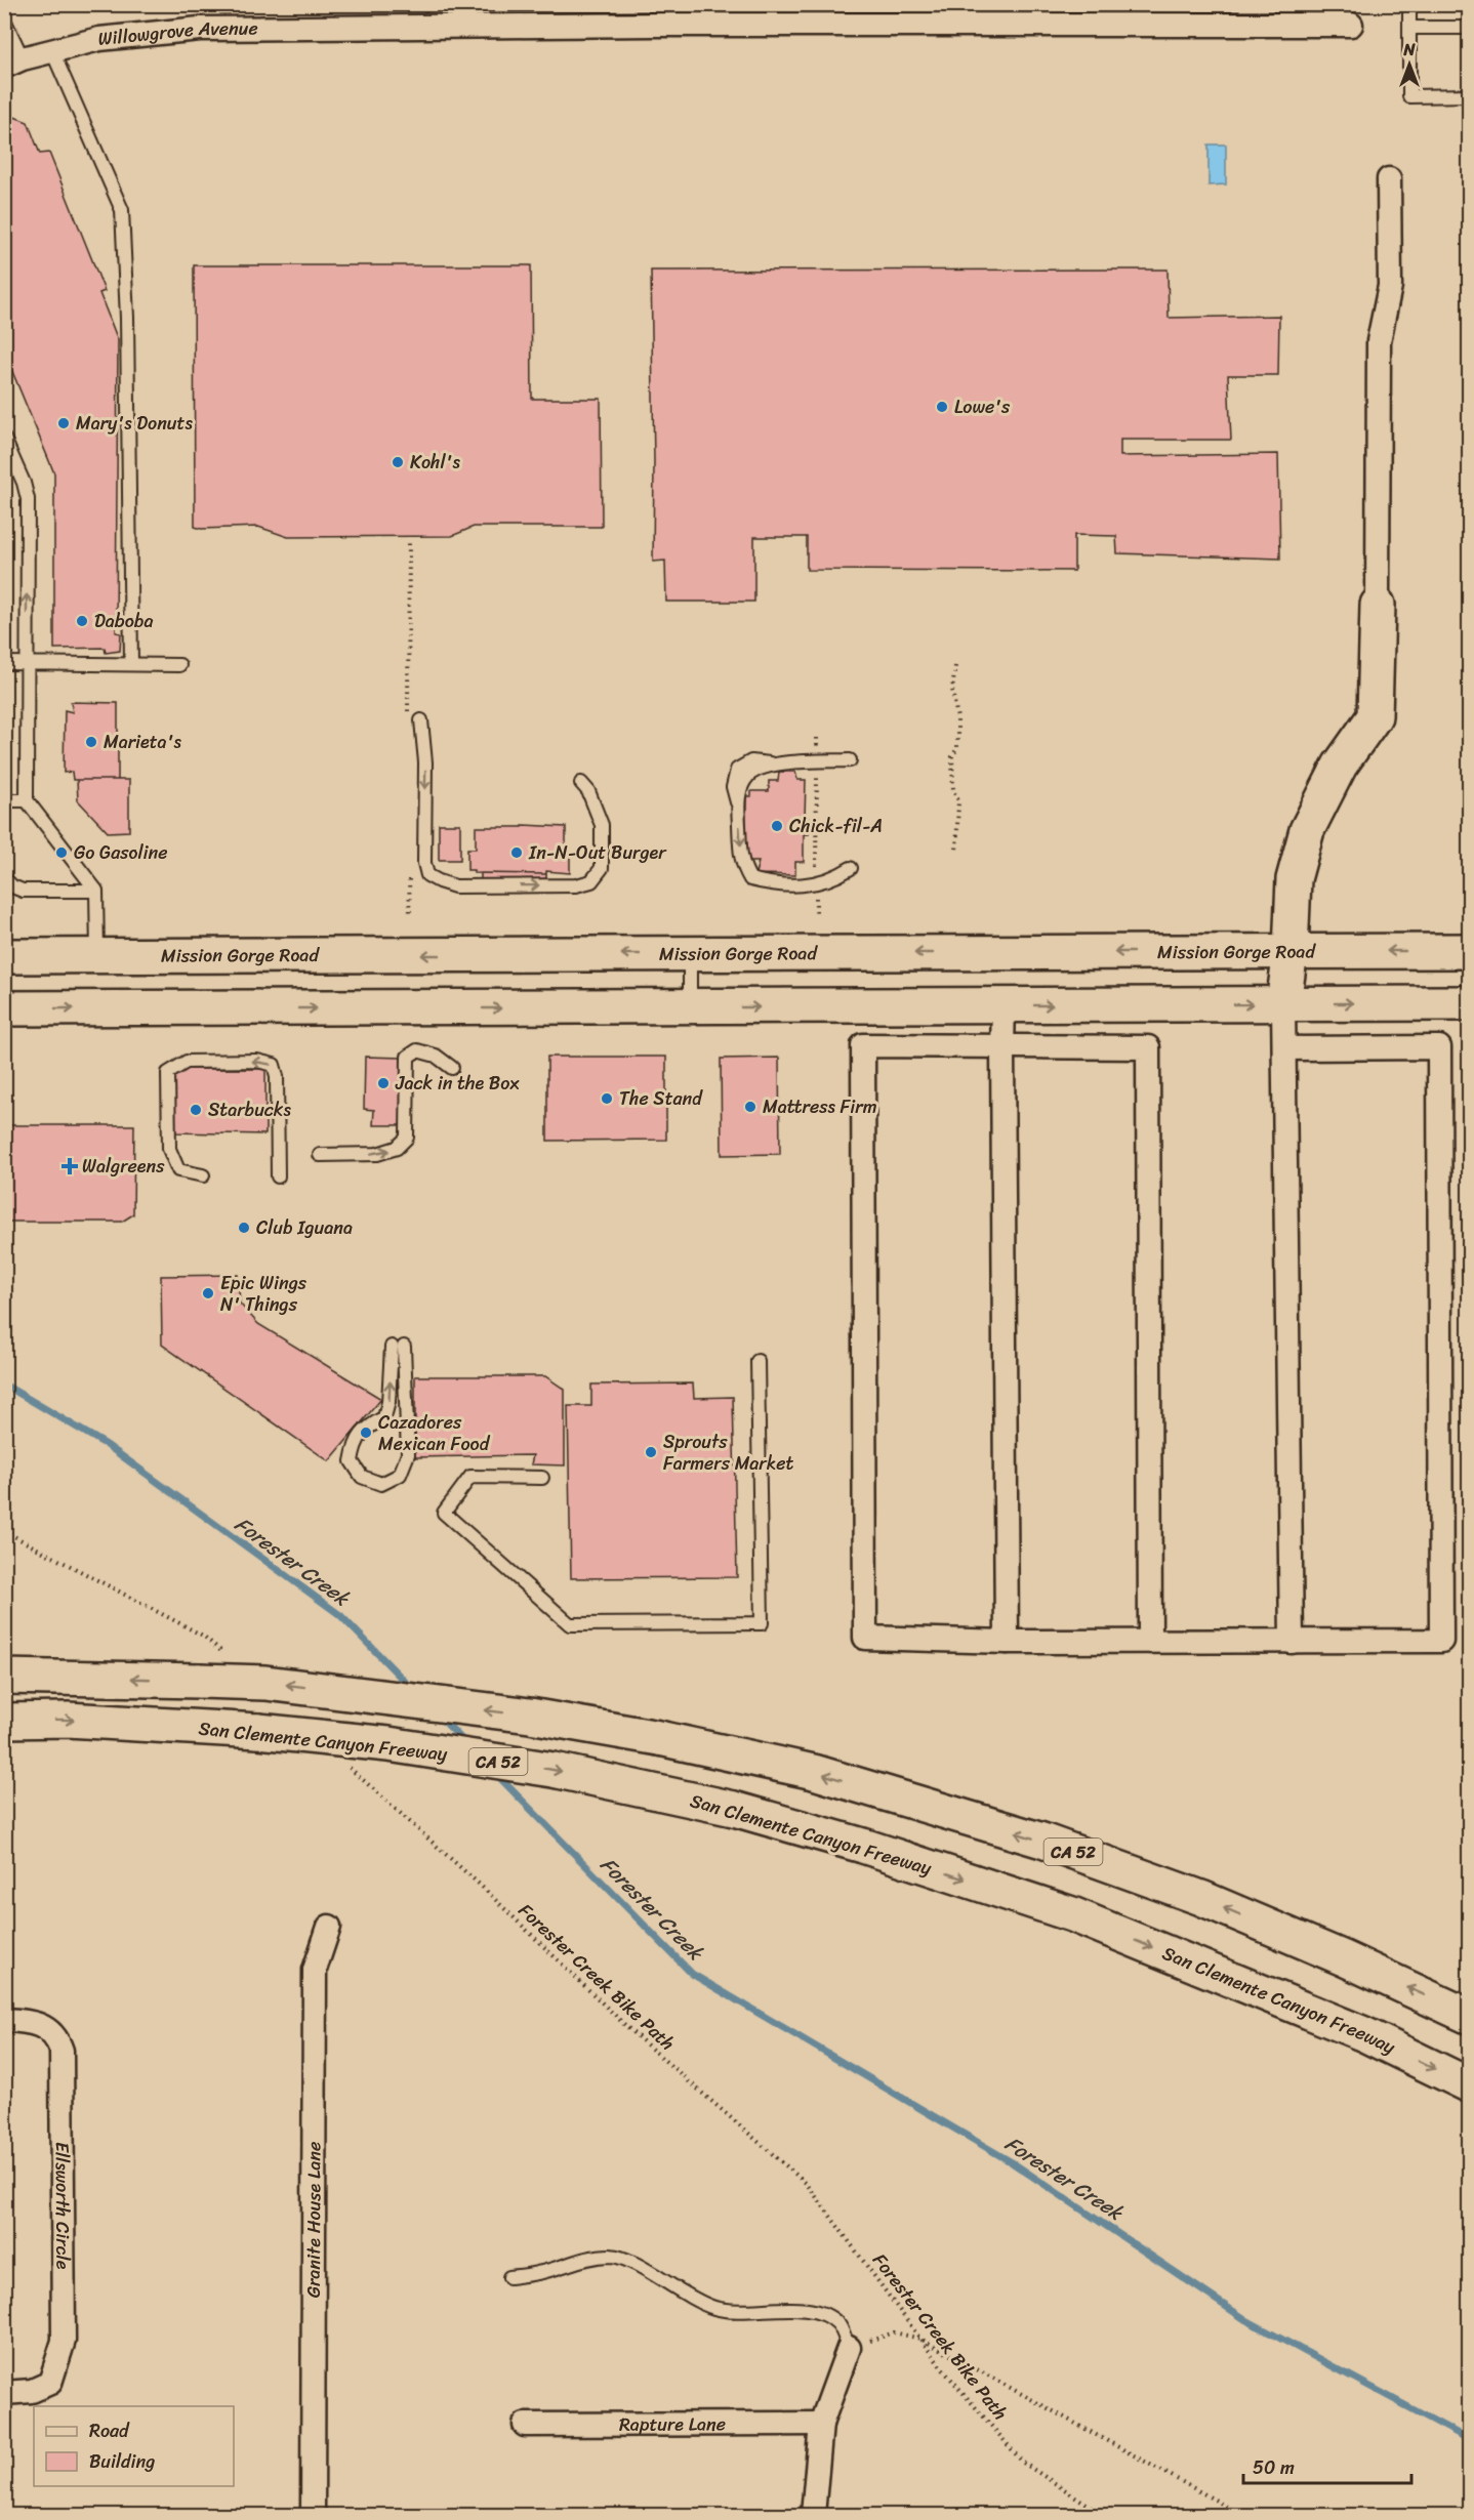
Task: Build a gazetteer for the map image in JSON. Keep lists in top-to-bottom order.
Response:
{
  "streets": {
    "main road": ["Mission Gorge Road", "San Clemente Canyon Freeway", "CA 52"],
    "street": [
      "Willowgrove Avenue",
      "Ellsworth Circle",
      "Granite House Lane",
      "Rapture Lane"
    ],
    "path": ["Forester Creek Bike Path"]
  },
  "water": ["Forester Creek"],
  "places": {
    "other": [
      "Lowe's",
      "Mary's Donuts",
      "Kohl's",
      "Daboba",
      "Marieta's",
      "Chick-fil-A",
      "Go Gasoline",
      "In-N-Out Burger",
      "Jack in the Box",
      "The Stand",
      "Mattress Firm",
      "Starbucks",
      "Club Iguana",
      "Epic Wings N' Things",
      "Cazadores Mexican Food",
      "Sprouts Farmers Market"
    ],
    "health": ["Walgreens"]
  },
  "legend": ["Road", "Building"],
  "scale_bar": "50 m",
  "north": "top"
}
